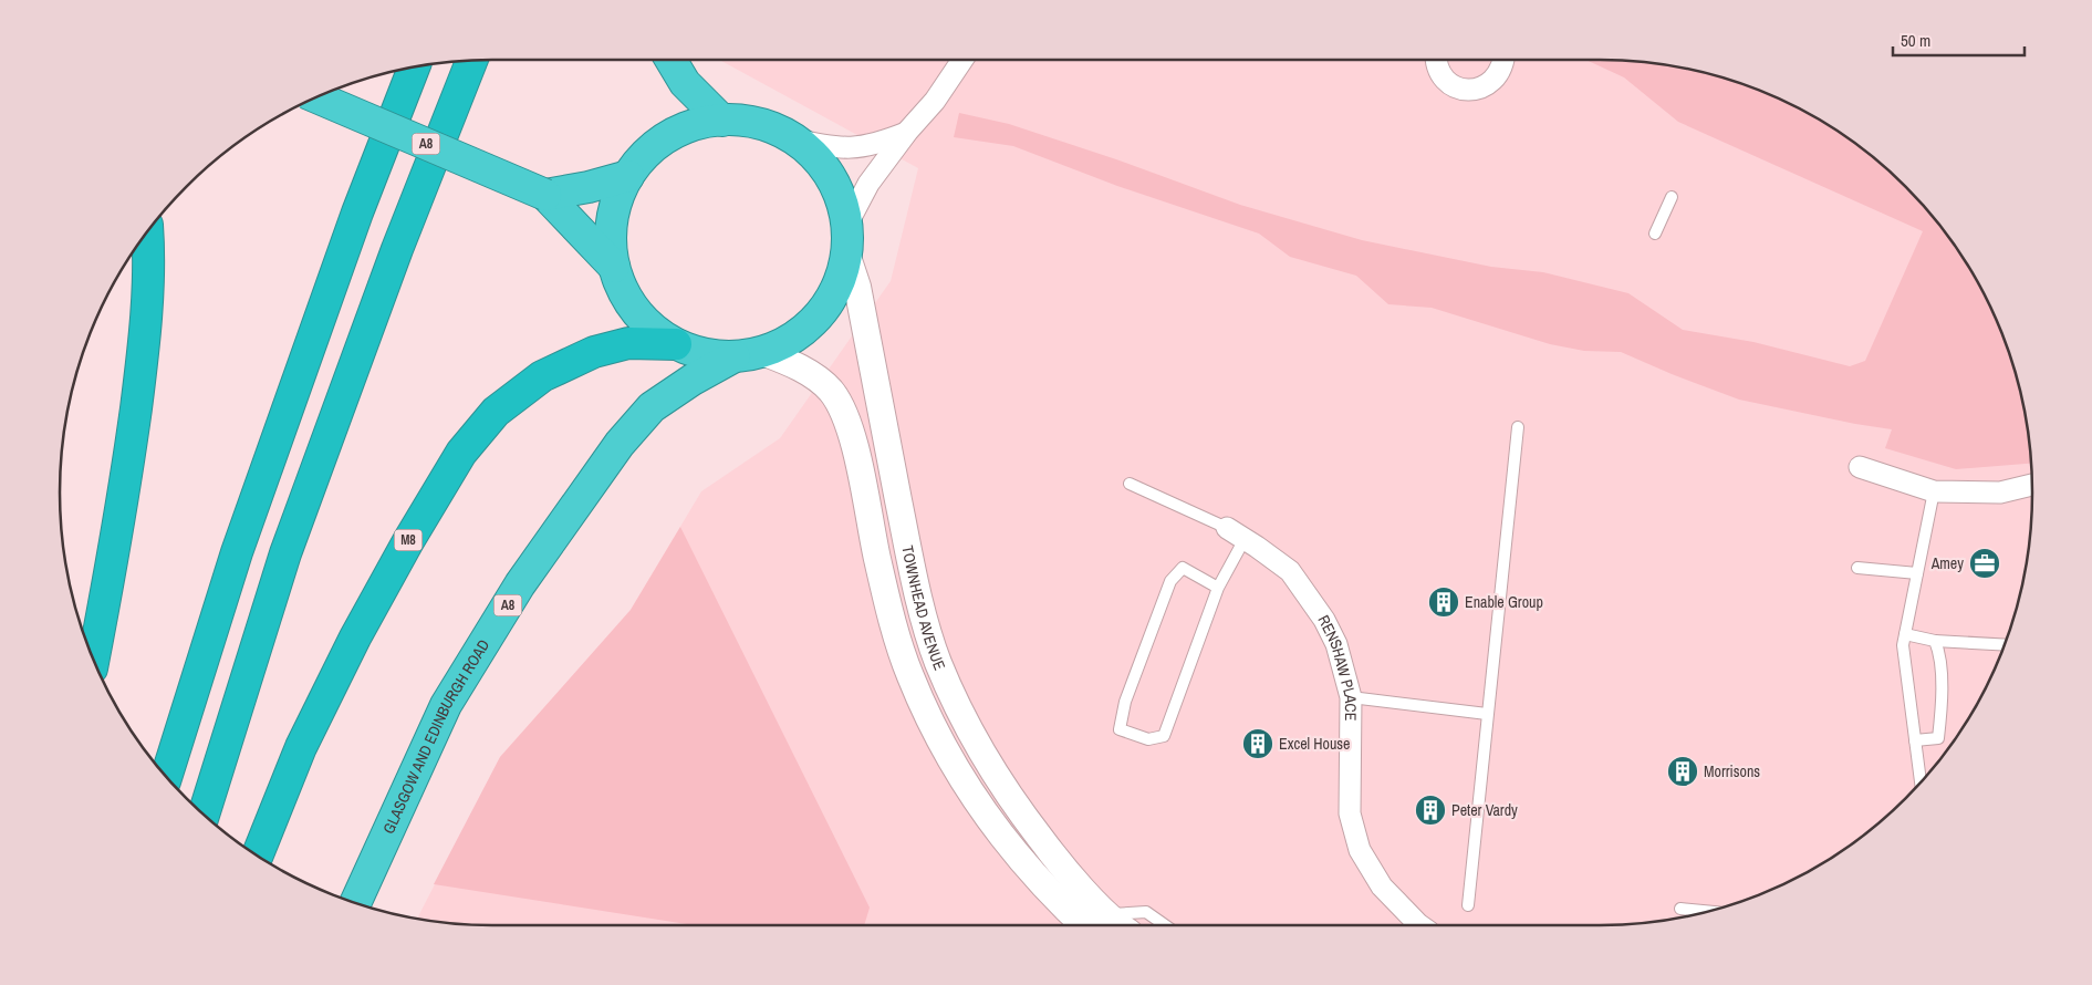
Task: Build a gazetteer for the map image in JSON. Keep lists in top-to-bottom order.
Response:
{
  "streets": {
    "highway": ["A8", "M8", "GLASGOW AND EDINBURGH ROAD"],
    "street": ["TOWNHEAD AVENUE", "RENSHAW PLACE"]
  },
  "crossings": [
    ["TOWNHEAD AVENUE", "GLASGOW AND EDINBURGH ROAD"]
  ],
  "places": {
    "office": ["Amey"],
    "building": [
      "Enable Group",
      "Excel House",
      "Morrisons",
      "Peter Vardy"
    ]
  },
  "scale_bar": "50 m"
}
